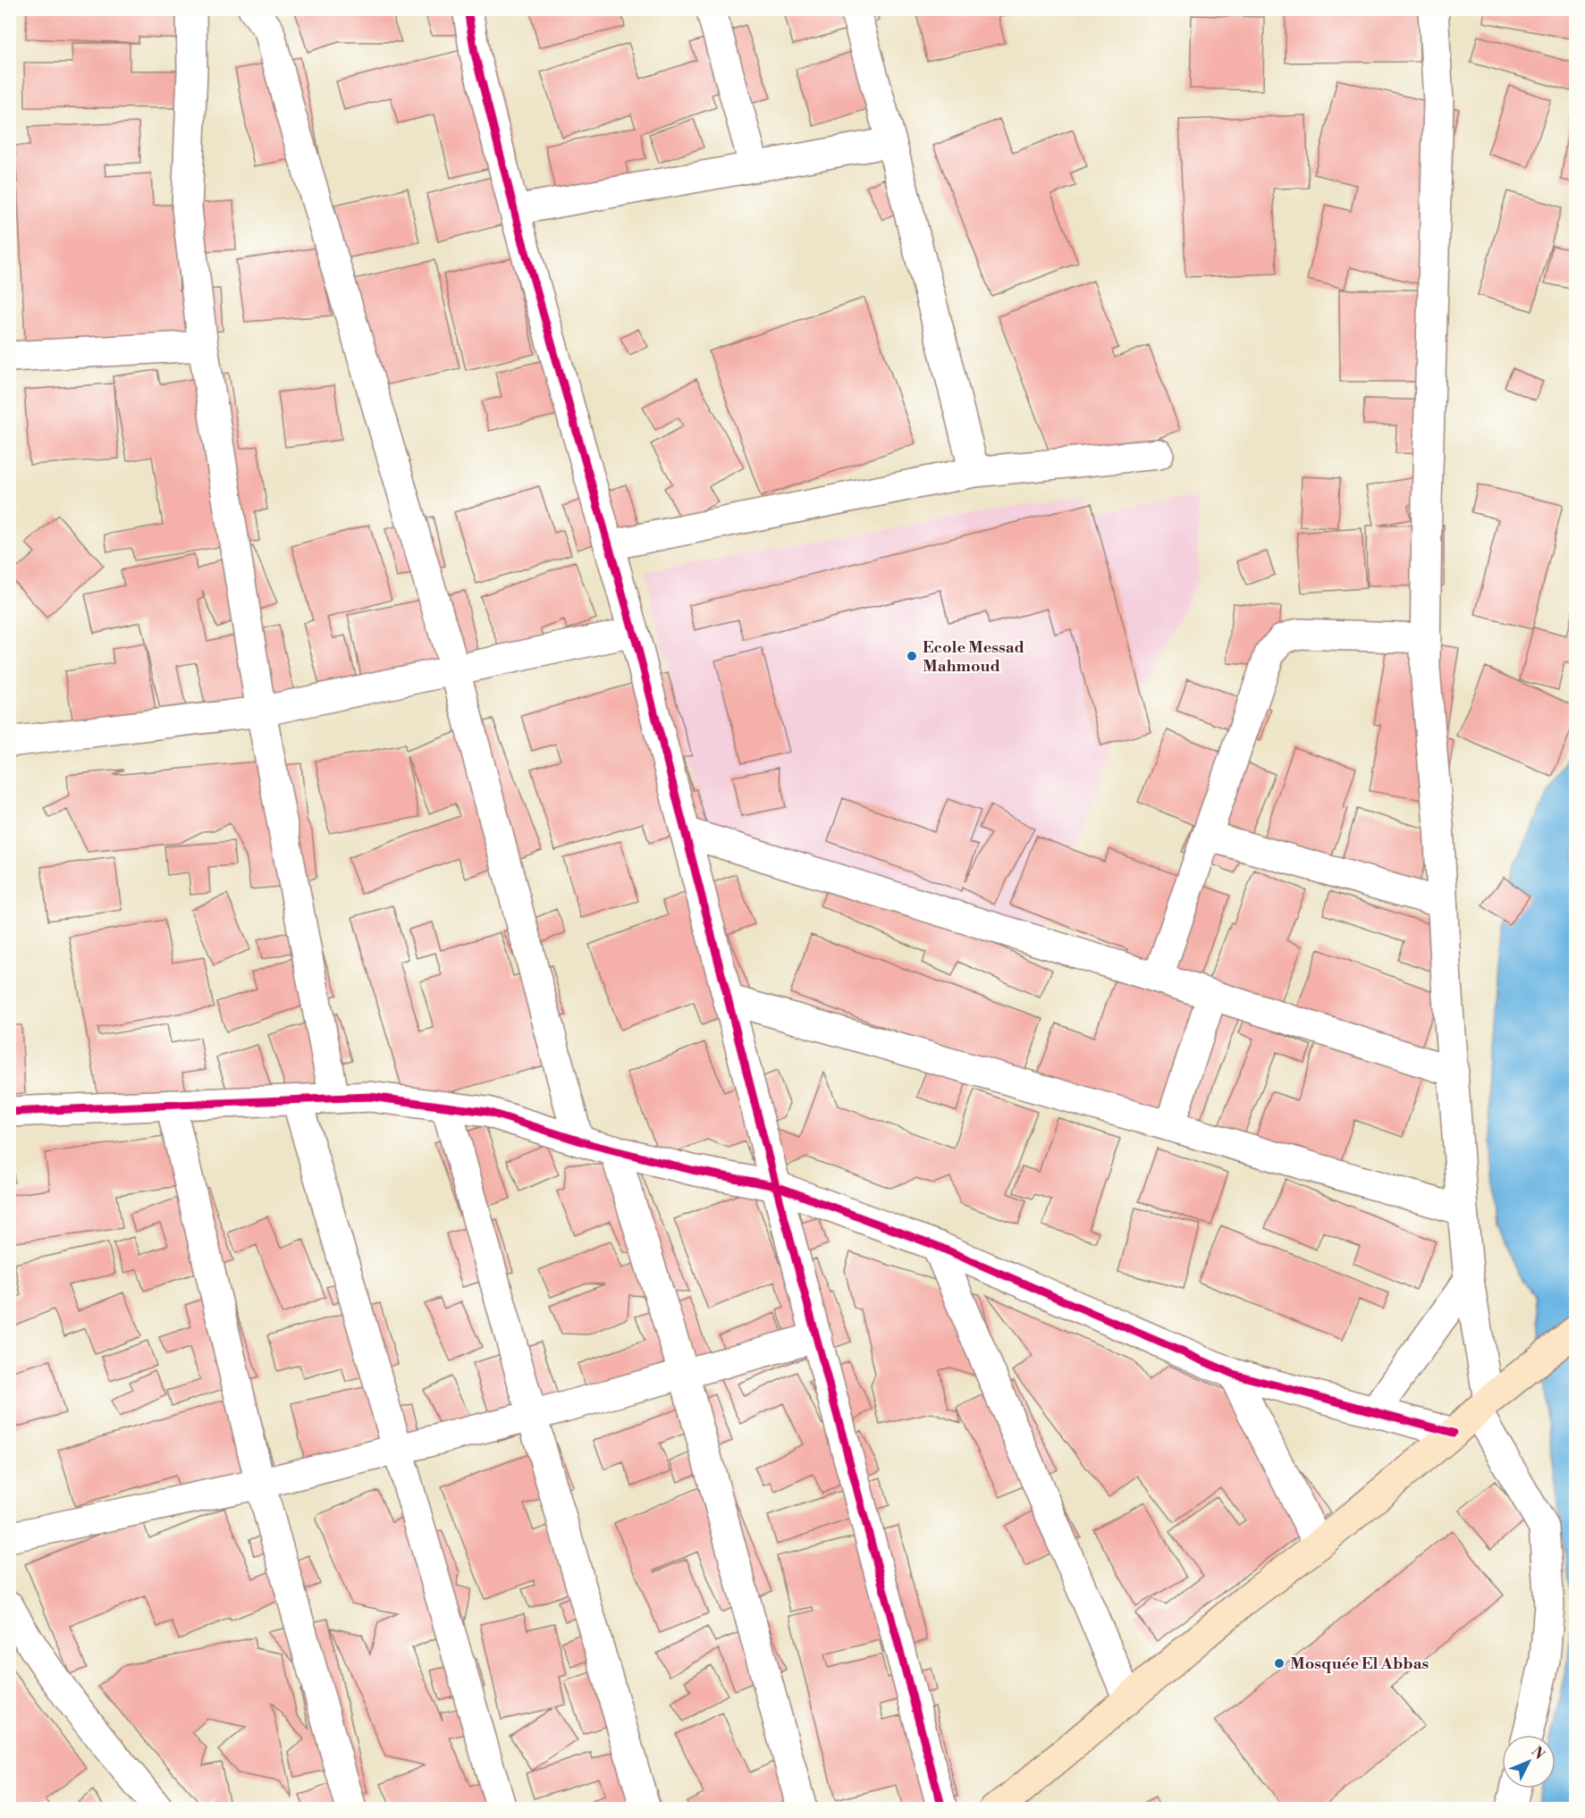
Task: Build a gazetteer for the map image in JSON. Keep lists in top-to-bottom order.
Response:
{
  "places": ["Ecole Messad Mahmoud", "Mosquée El Abbas"],
  "north": "top right"
}
